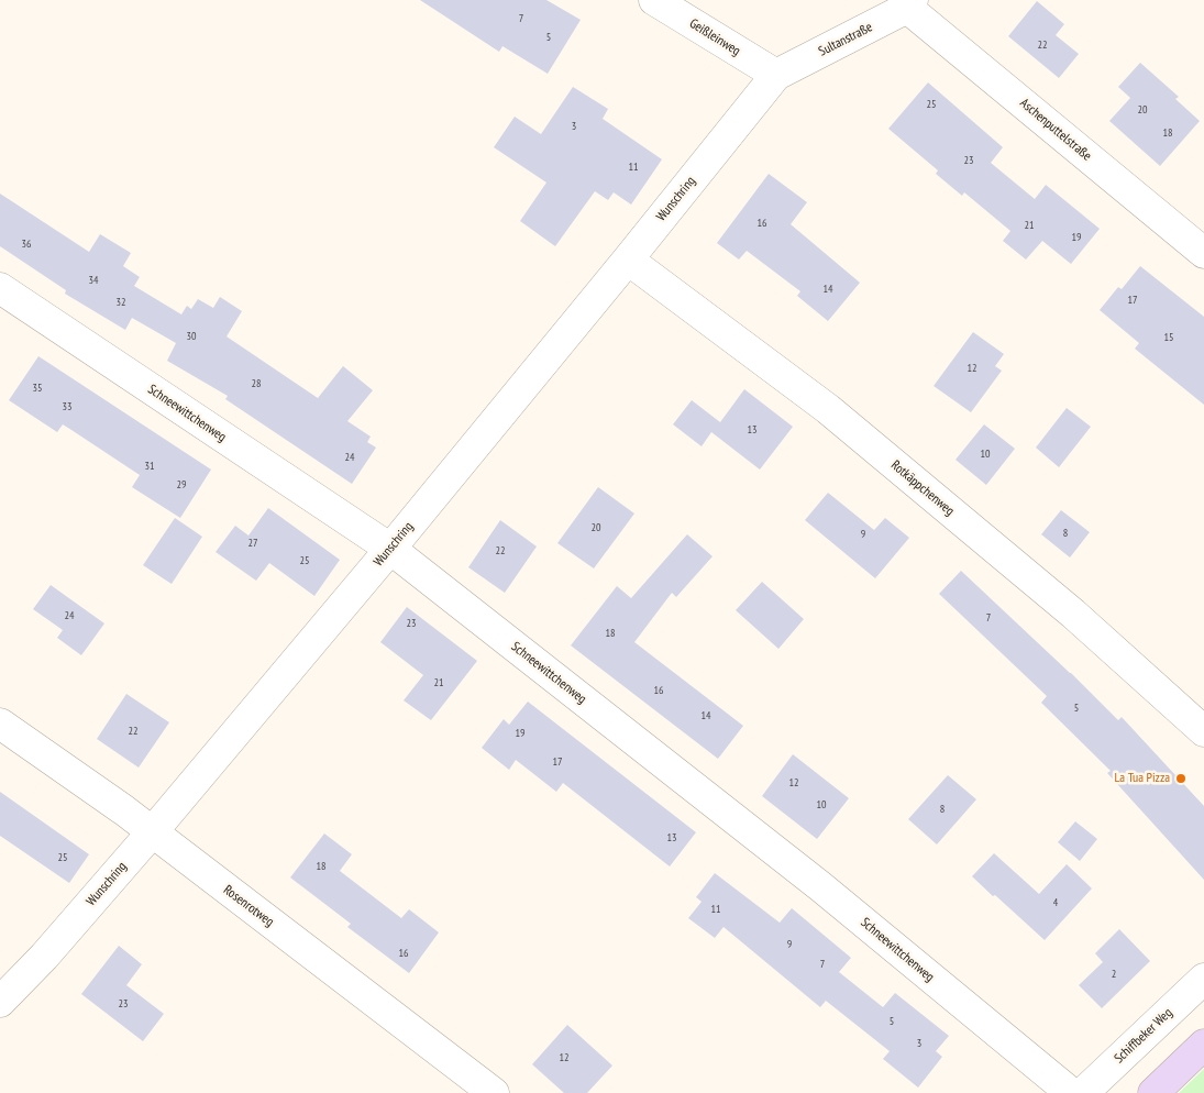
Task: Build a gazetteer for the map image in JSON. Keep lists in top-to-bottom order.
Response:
{
  "streets": {
    "street": [
      "Geißleinweg",
      "Sultanstraße",
      "Aschenputtelstraße",
      "Wunschring",
      "Schneewittchenweg",
      "Rotkäppchenweg",
      "Rosenrotweg",
      "Schiffbeker Weg"
    ]
  },
  "crossings": [
    ["Geißleinweg", "Sultanstraße"],
    ["Geißleinweg", "Wunschring"],
    ["Sultanstraße", "Aschenputtelstraße"],
    ["Sultanstraße", "Wunschring"],
    ["Wunschring", "Schneewittchenweg"],
    ["Wunschring", "Rotkäppchenweg"],
    ["Wunschring", "Rosenrotweg"]
  ],
  "places": ["La Tua Pizza"],
  "house_numbers": [
    "7",
    "5",
    "22",
    "25",
    "20",
    "3",
    "18",
    "23",
    "11",
    "16",
    "21",
    "19",
    "36",
    "34",
    "14",
    "17",
    "32",
    "30",
    "15",
    "12",
    "28",
    "35",
    "33",
    "13",
    "10",
    "24",
    "31",
    "29",
    "20",
    "8",
    "9",
    "27",
    "22",
    "25",
    "24",
    "7",
    "23",
    "18",
    "21",
    "16",
    "5",
    "14",
    "22",
    "19",
    "17",
    "12",
    "10",
    "8",
    "13",
    "25",
    "18",
    "4",
    "11",
    "9",
    "16",
    "7",
    "2",
    "23",
    "5",
    "3",
    "12"
  ]
}
